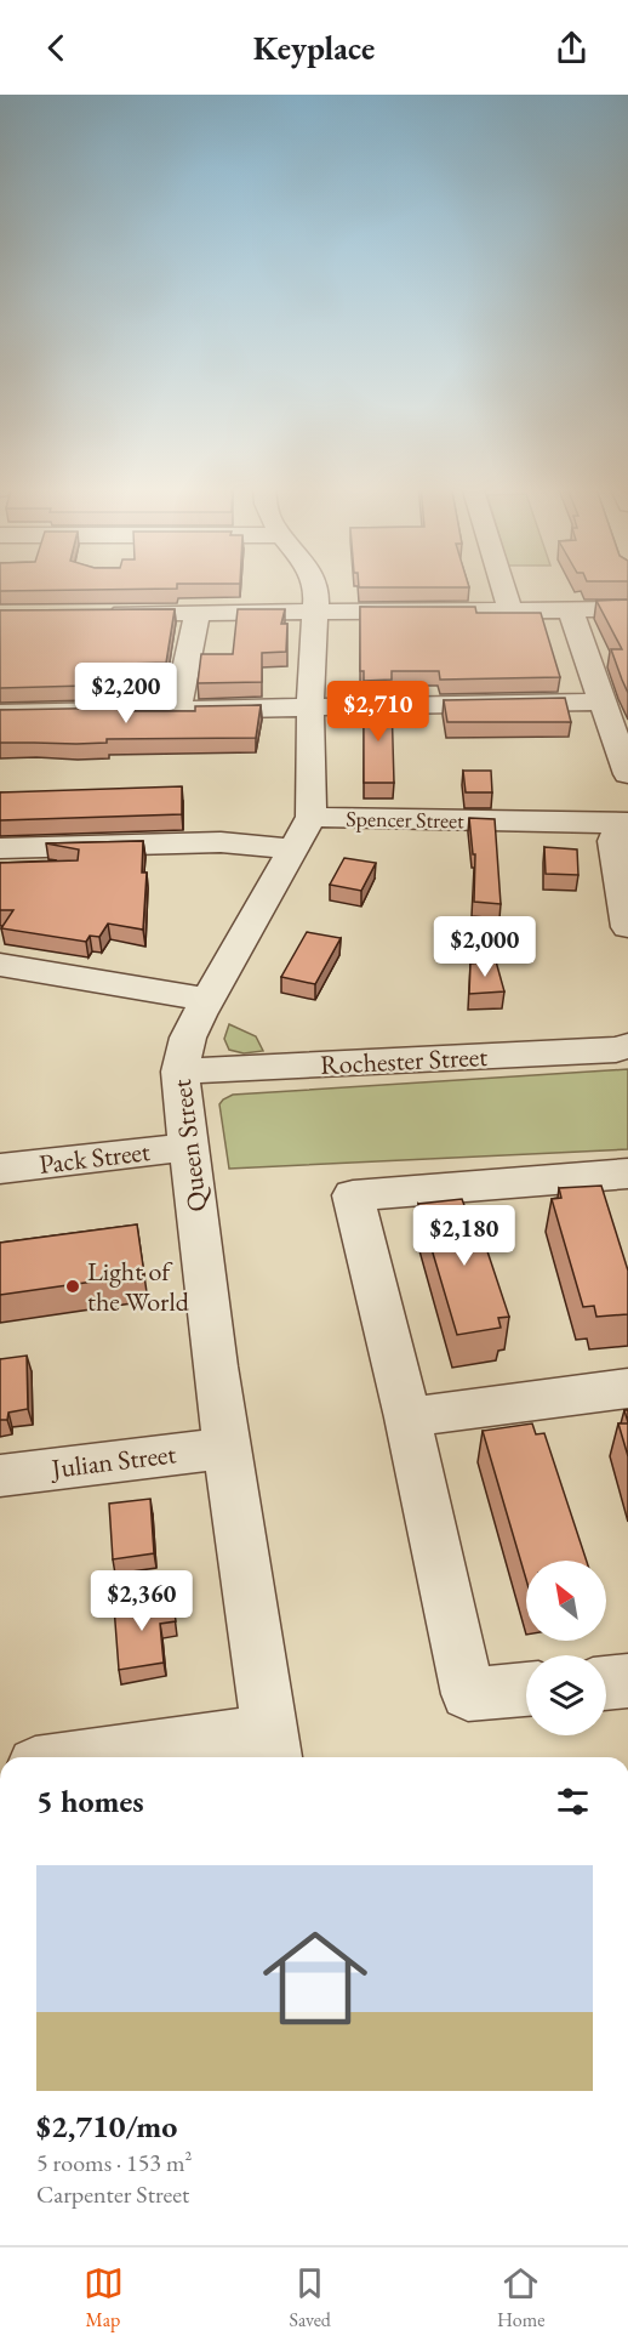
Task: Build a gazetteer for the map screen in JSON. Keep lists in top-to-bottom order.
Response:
{
  "streets": {
    "street": [
      "Spencer Street",
      "Rochester Street",
      "Queen Street",
      "Pack Street",
      "Julian Street"
    ]
  },
  "crossings": [
    ["Spencer Street", "Queen Street"],
    ["Rochester Street", "Queen Street"],
    ["Queen Street", "Pack Street"],
    ["Queen Street", "Julian Street"]
  ],
  "places": ["Light of the World"],
  "north": "top left",
  "page": {
    "header": "Keyplace",
    "price": [
      "$2,200",
      "$2,710",
      "$2,000",
      "$2,180",
      "$2,360"
    ],
    "heading": "5 homes",
    "list": [
      {
        "name": "$2,710/mo",
        "note": "5 rooms · 153 m² · Carpenter Street"
      }
    ],
    "tabs": ["Map", "Saved", "Home"]
  }
}
